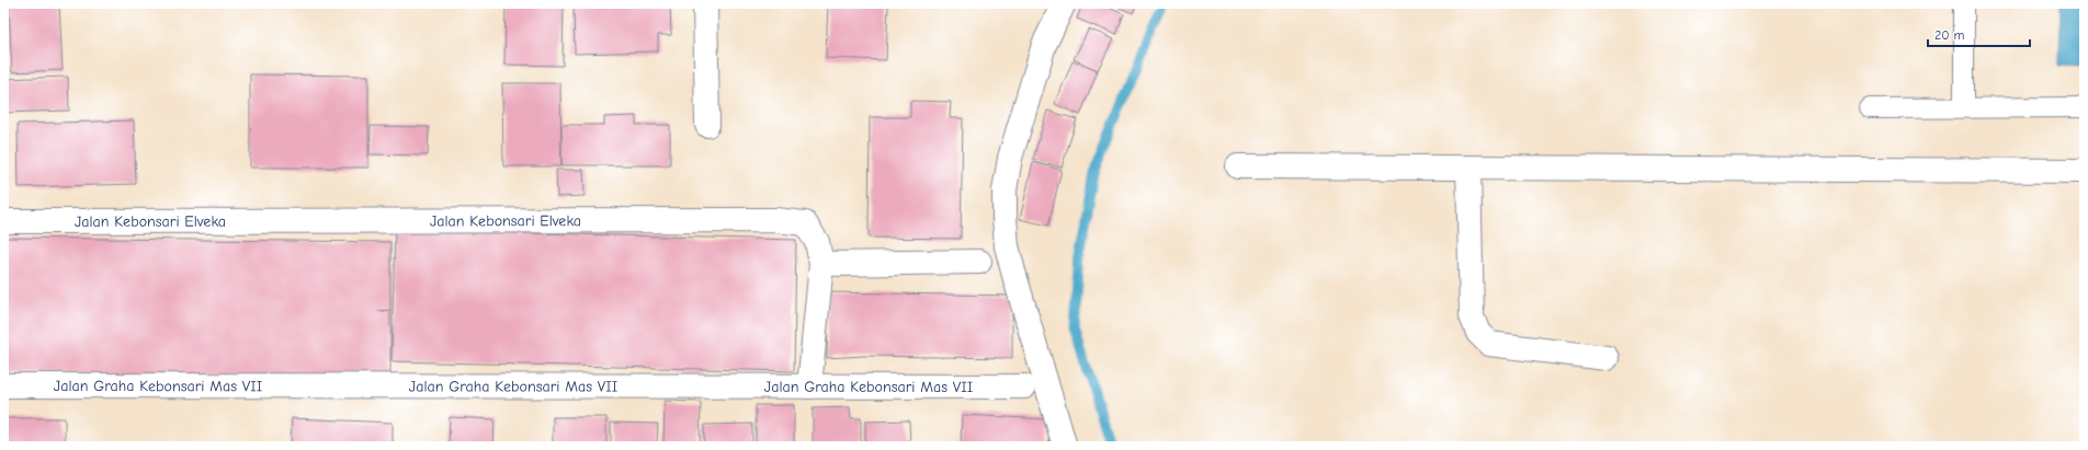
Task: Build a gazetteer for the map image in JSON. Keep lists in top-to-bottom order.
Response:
{
  "streets": {
    "street": ["Jalan Kebonsari Elveka", "Jalan Graha Kebonsari Mas VII"]
  },
  "crossings": [
    ["Jalan Kebonsari Elveka", "Jalan Graha Kebonsari Mas VII"]
  ],
  "scale_bar": "20 m"
}
